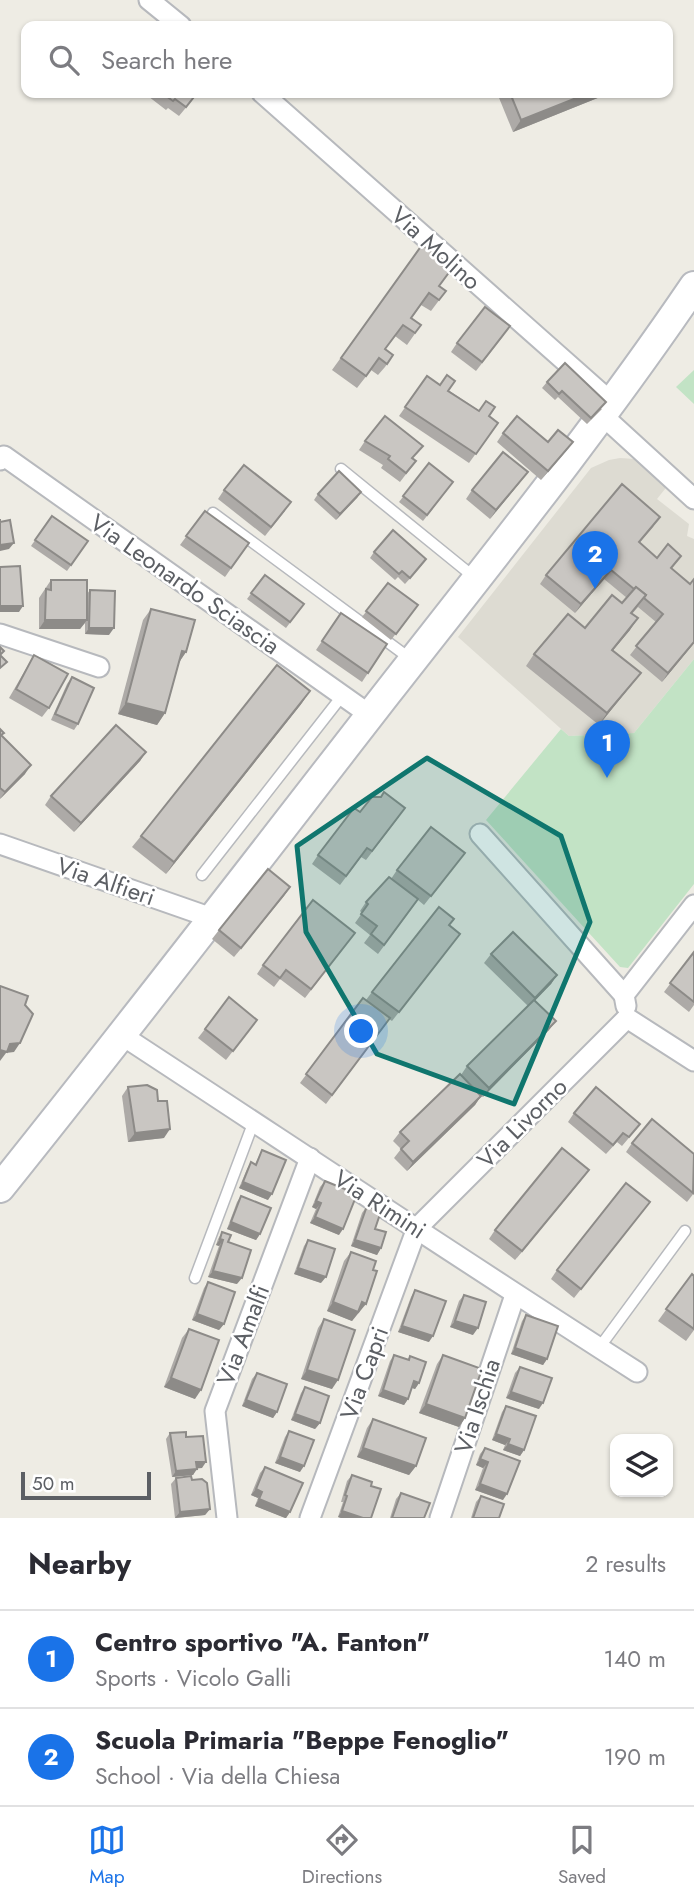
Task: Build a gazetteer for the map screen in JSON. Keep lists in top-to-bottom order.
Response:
{
  "streets": {
    "street": [
      "Via Molino",
      "Via Leonardo Sciascia",
      "Via Alfieri",
      "Via Livorno",
      "Via Rimini",
      "Via Amalfi",
      "Via Capri",
      "Via Ischia"
    ]
  },
  "crossings": [
    ["Via Livorno", "Via Rimini"],
    ["Via Livorno", "Via Capri"],
    ["Via Rimini", "Via Amalfi"],
    ["Via Rimini", "Via Capri"],
    ["Via Rimini", "Via Ischia"]
  ],
  "scale_bar": "50 m",
  "page": {
    "search": "Search here",
    "pins": ["2", "1"],
    "scale": "50 m",
    "heading": ["Nearby", "2 results"],
    "list": [
      {
        "mark": "1",
        "name": "Centro sportivo \"A. Fanton\"",
        "note": "Sports · Vicolo Galli",
        "value": "140 m"
      },
      {
        "mark": "2",
        "name": "Scuola Primaria \"Beppe Fenoglio\"",
        "note": "School · Via della Chiesa",
        "value": "190 m"
      }
    ],
    "nav": ["Map", "Directions", "Saved"]
  }
}
